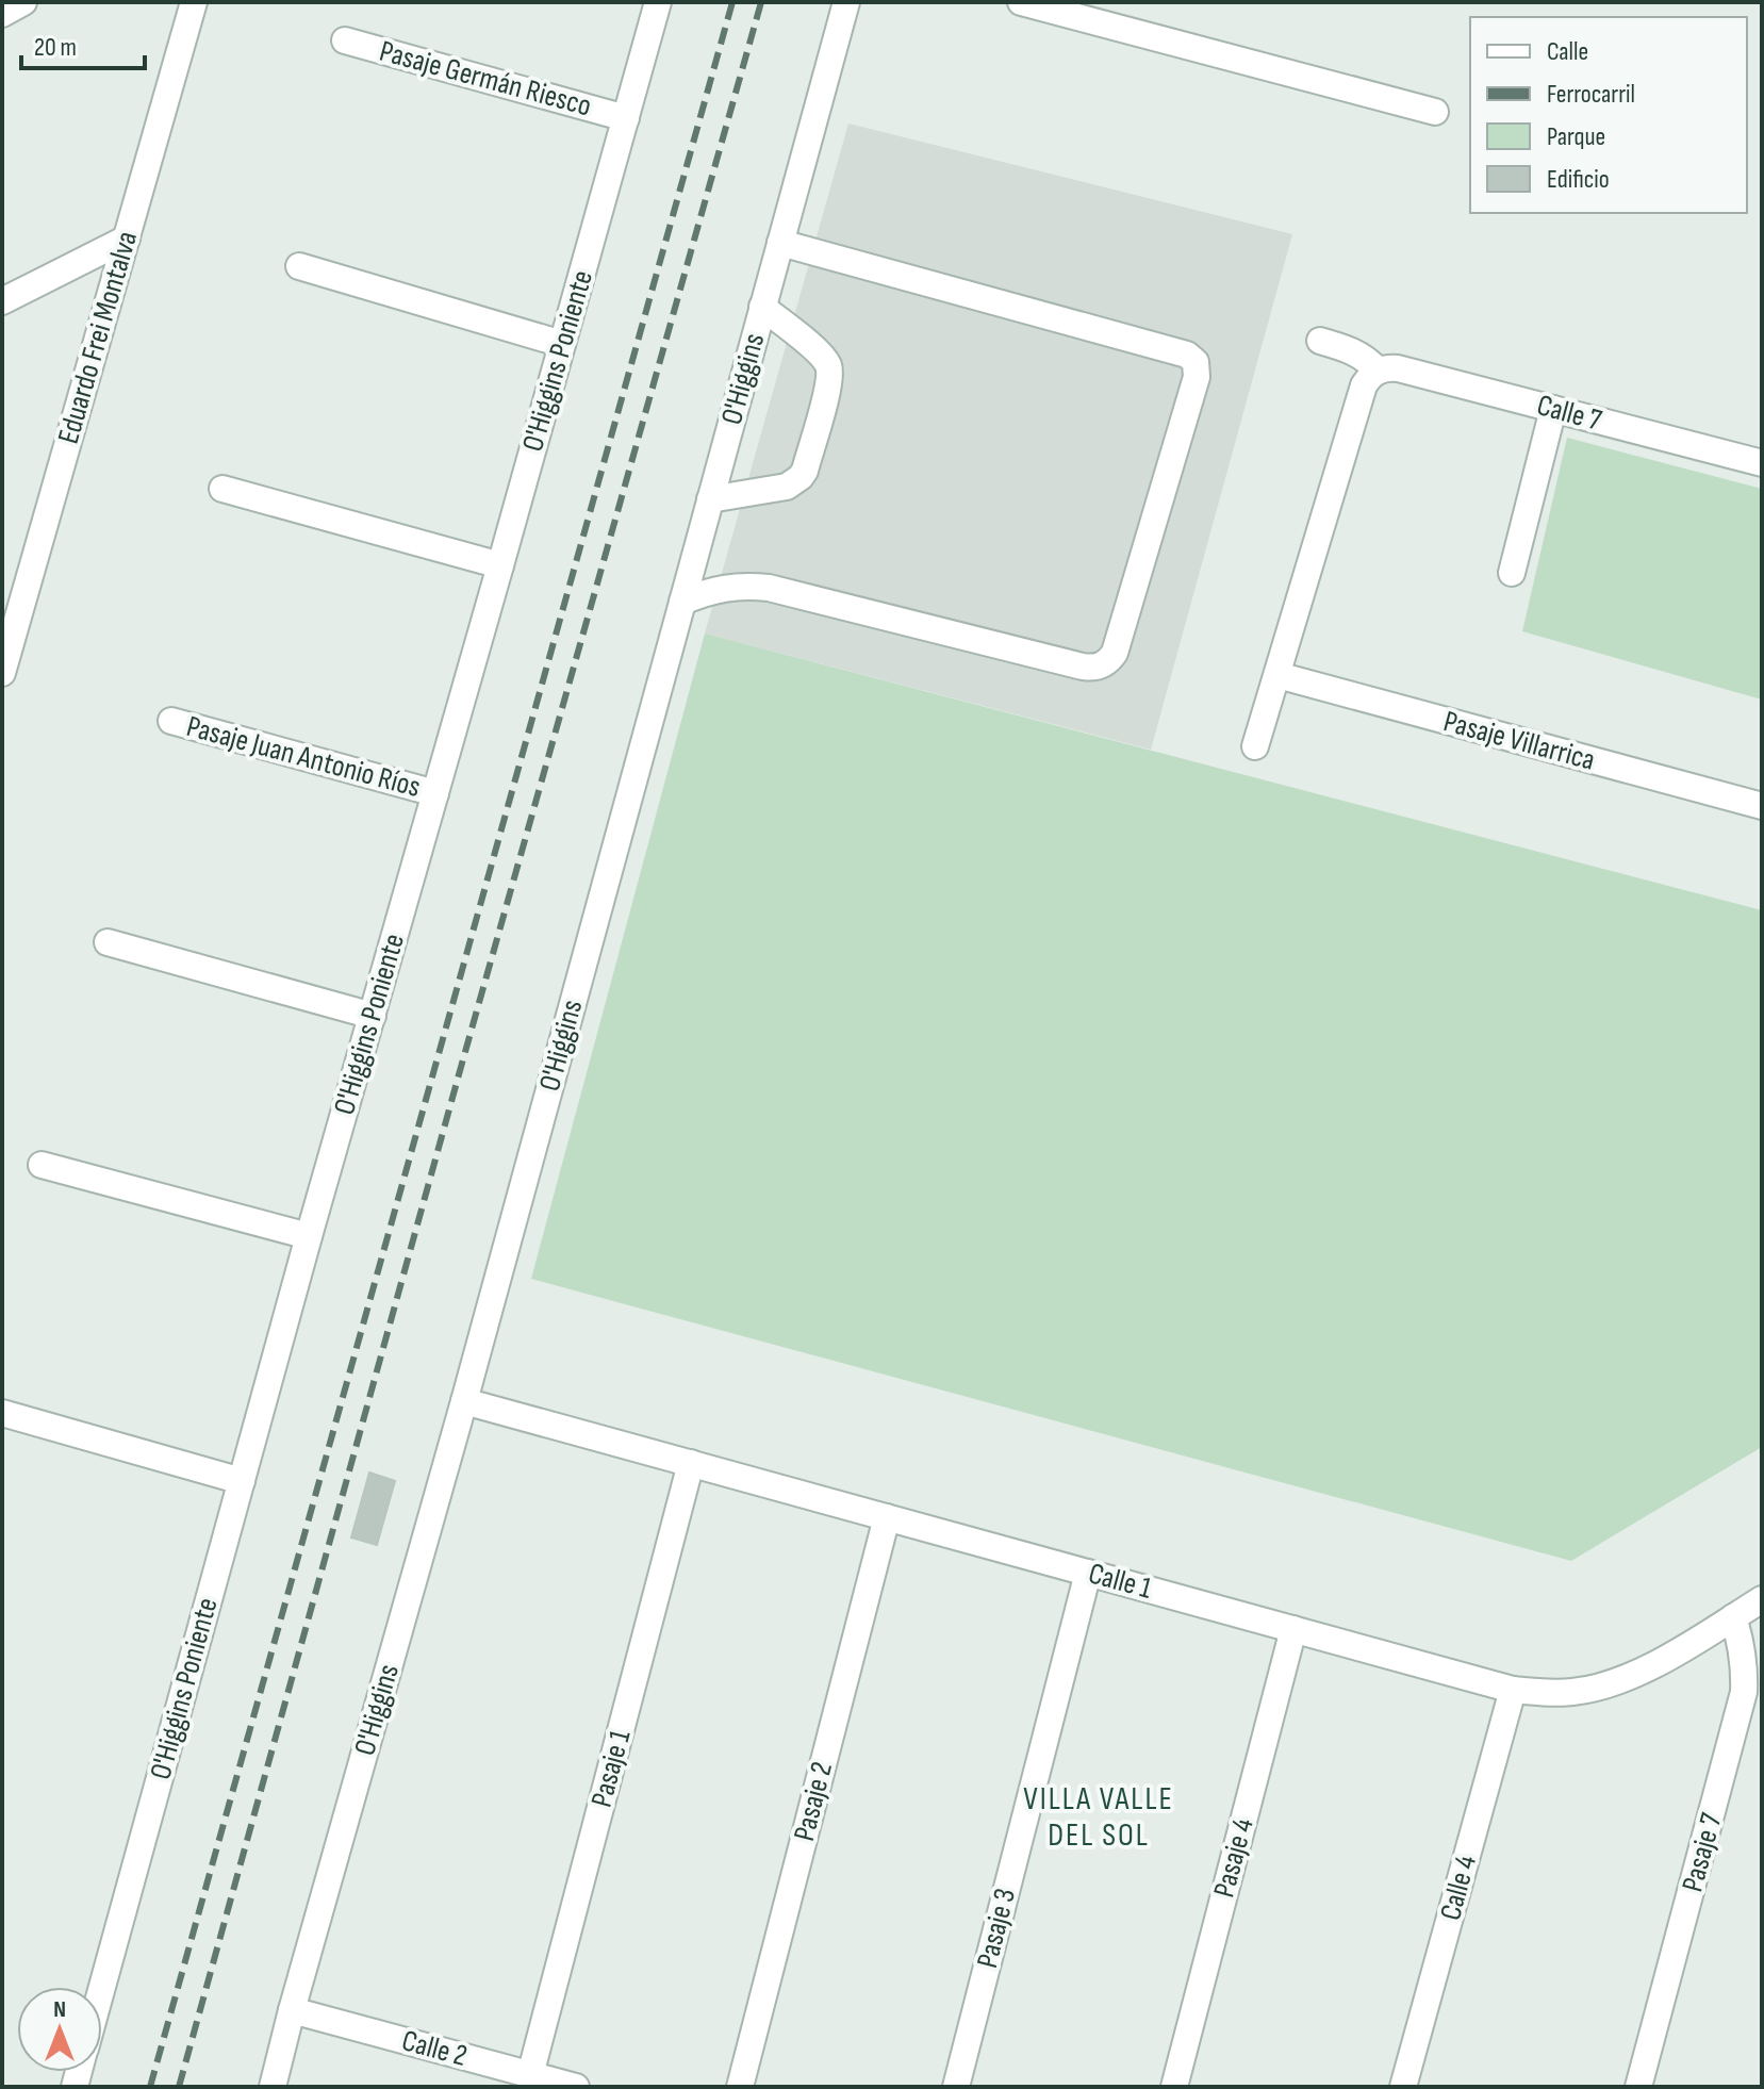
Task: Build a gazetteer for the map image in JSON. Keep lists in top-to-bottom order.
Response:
{
  "streets": {
    "street": [
      "Pasaje Germán Riesco",
      "Eduardo Frei Montalva",
      "O'Higgins Poniente",
      "O'Higgins",
      "Calle 7",
      "Pasaje Villarrica",
      "Pasaje Juan Antonio Ríos",
      "Calle 1",
      "Pasaje 1",
      "Pasaje 2",
      "Pasaje 7",
      "Pasaje 4",
      "Calle 4",
      "Pasaje 3",
      "Calle 2"
    ]
  },
  "crossings": [
    ["Pasaje Germán Riesco", "O'Higgins Poniente"],
    ["O'Higgins Poniente", "Pasaje Juan Antonio Ríos"],
    ["O'Higgins", "Calle 1"],
    ["O'Higgins", "Calle 2"],
    ["Calle 1", "Pasaje 1"],
    ["Calle 1", "Pasaje 2"],
    ["Calle 1", "Pasaje 7"],
    ["Calle 1", "Pasaje 4"],
    ["Calle 1", "Calle 4"],
    ["Calle 1", "Pasaje 3"],
    ["Pasaje 1", "Calle 2"]
  ],
  "districts": ["VILLA VALLE DEL SOL"],
  "legend": [
    "Calle",
    "Ferrocarril",
    "Parque",
    "Edificio"
  ],
  "scale_bar": "20 m",
  "north": "top"
}
